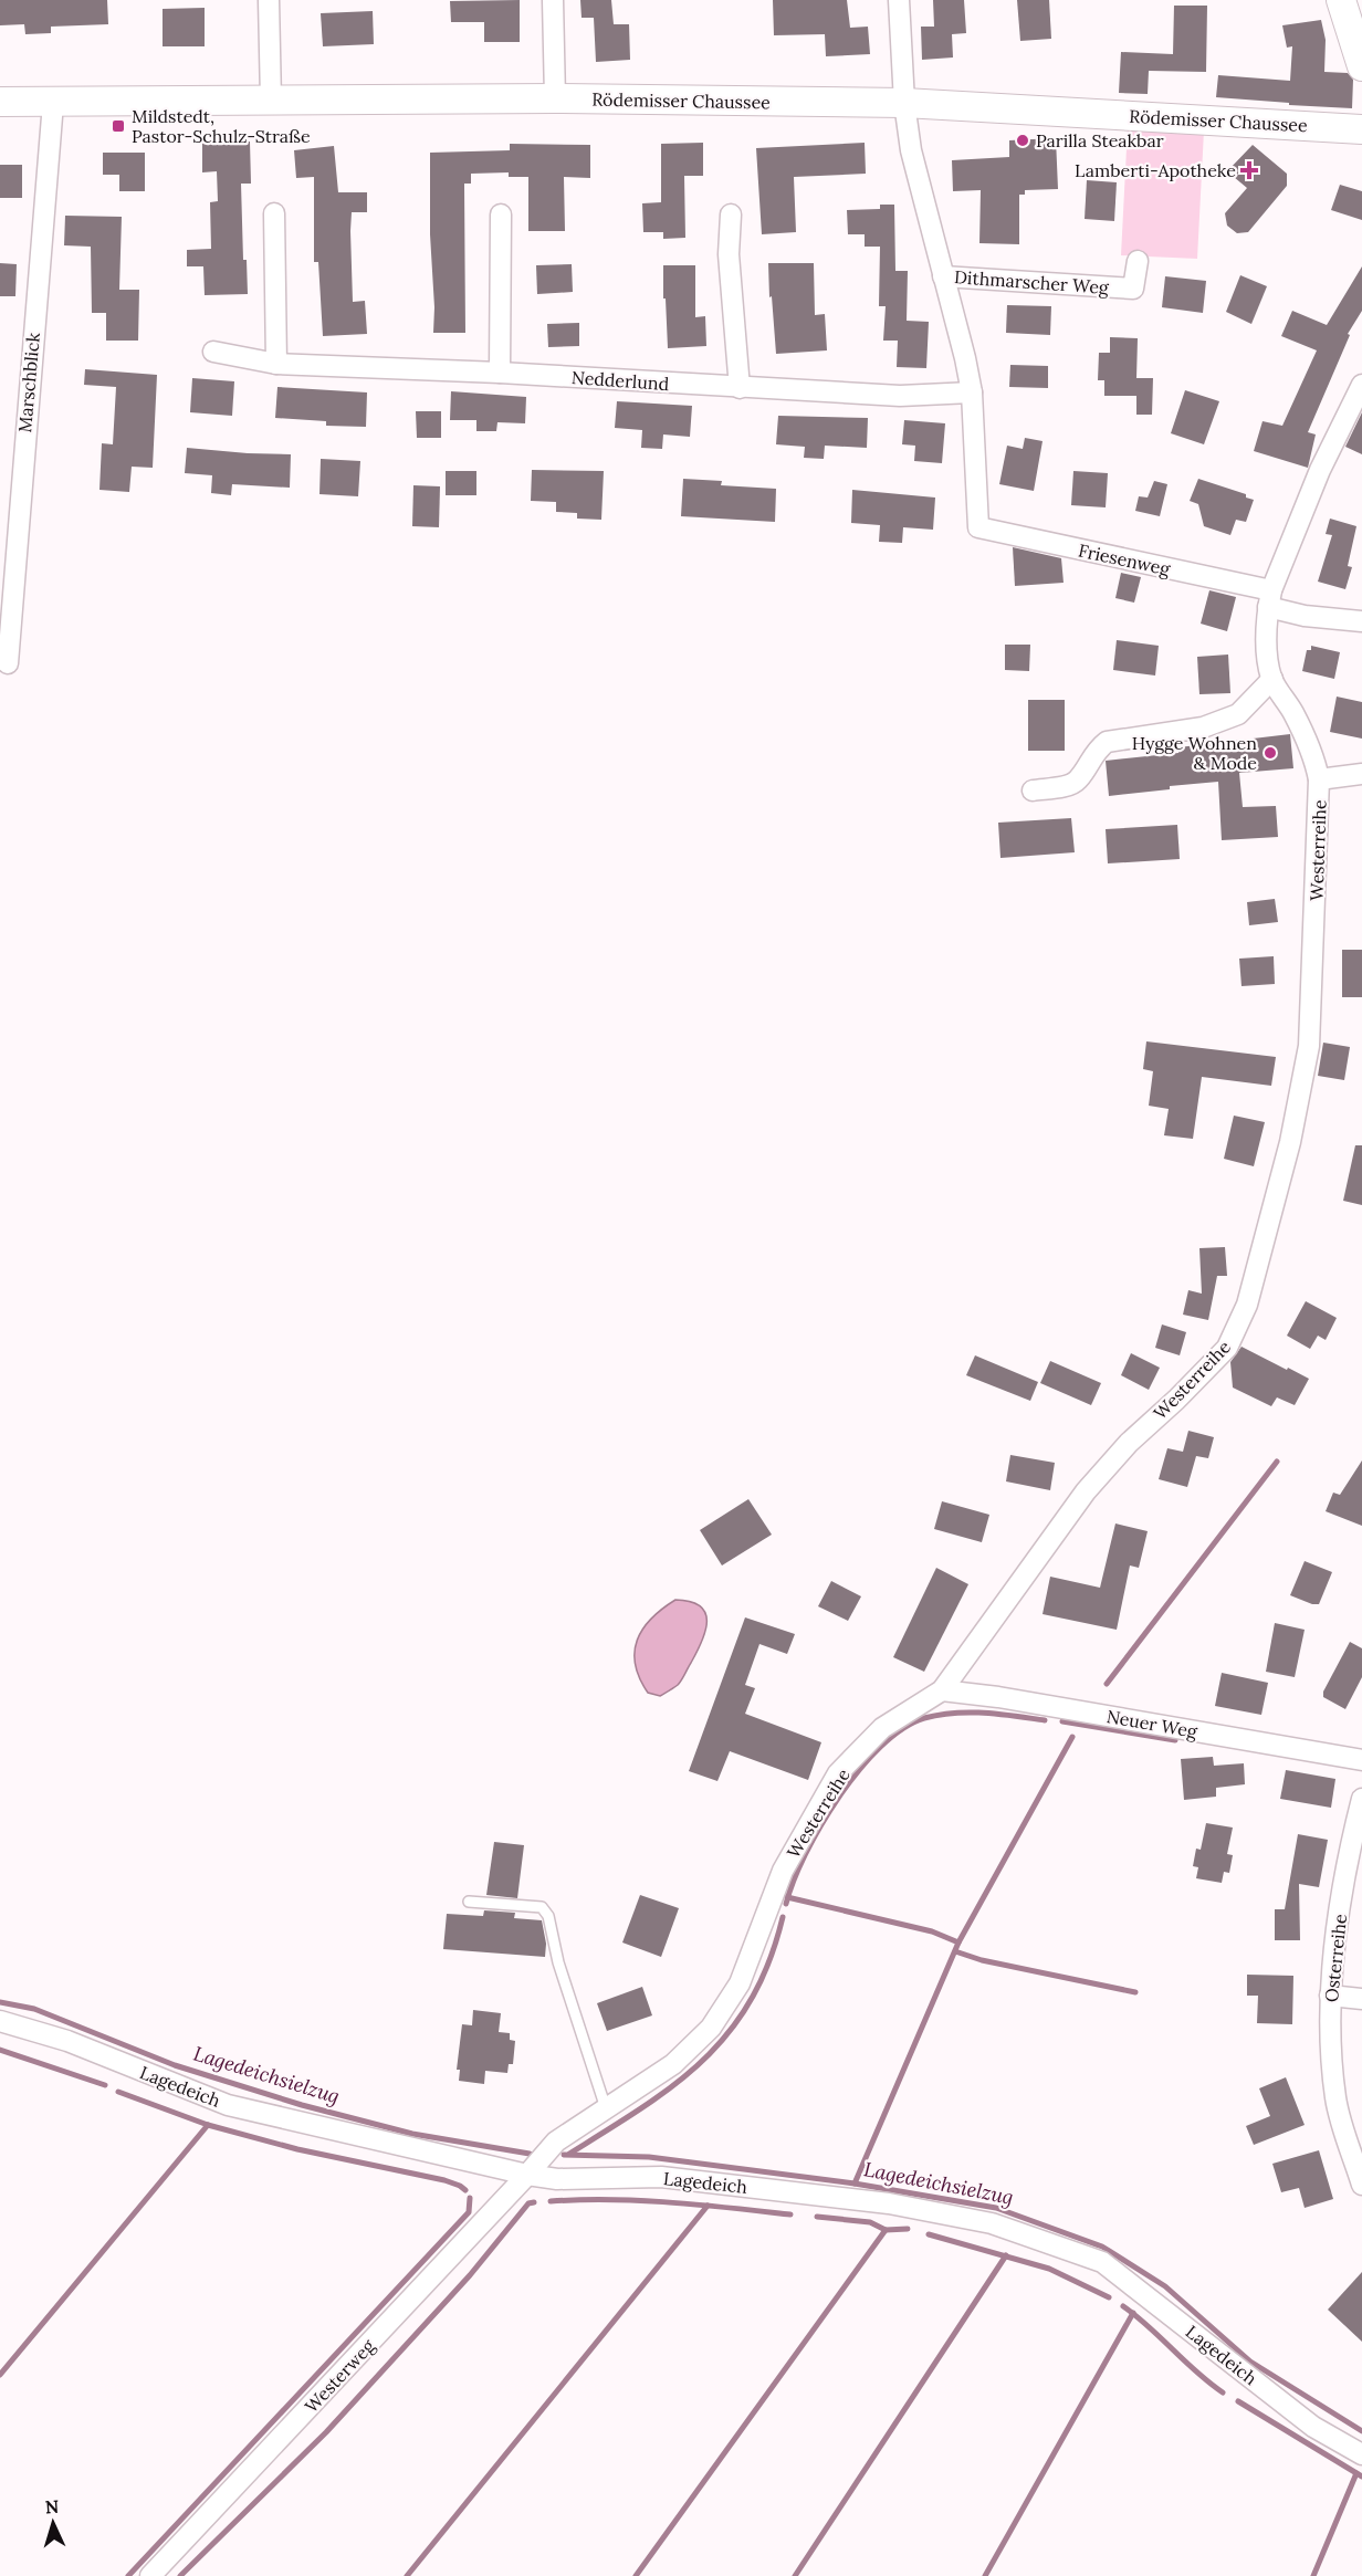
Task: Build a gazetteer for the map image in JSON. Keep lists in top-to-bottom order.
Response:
{
  "streets": {
    "street": [
      "Rödemisser Chaussee",
      "Dithmarscher Weg",
      "Nedderlund",
      "Marschblick",
      "Friesenweg",
      "Westerreihe",
      "Neuer Weg",
      "Osterreihe",
      "Lagedeich",
      "Westerweg"
    ]
  },
  "crossings": [
    ["Rödemisser Chaussee", "Dithmarscher Weg"],
    ["Rödemisser Chaussee", "Marschblick"],
    ["Dithmarscher Weg", "Nedderlund"],
    ["Dithmarscher Weg", "Friesenweg"],
    ["Friesenweg", "Westerreihe"],
    ["Westerreihe", "Neuer Weg"],
    ["Westerreihe", "Lagedeich"],
    ["Westerreihe", "Westerweg"],
    ["Lagedeich", "Westerweg"]
  ],
  "water": ["Lagedeichsielzug"],
  "places": {
    "transit": ["Mildstedt, Pastor-Schulz-Straße"],
    "other": ["Parilla Steakbar", "Hygge Wohnen & Mode"],
    "health": ["Lamberti-Apotheke"]
  },
  "north": "top"
}
